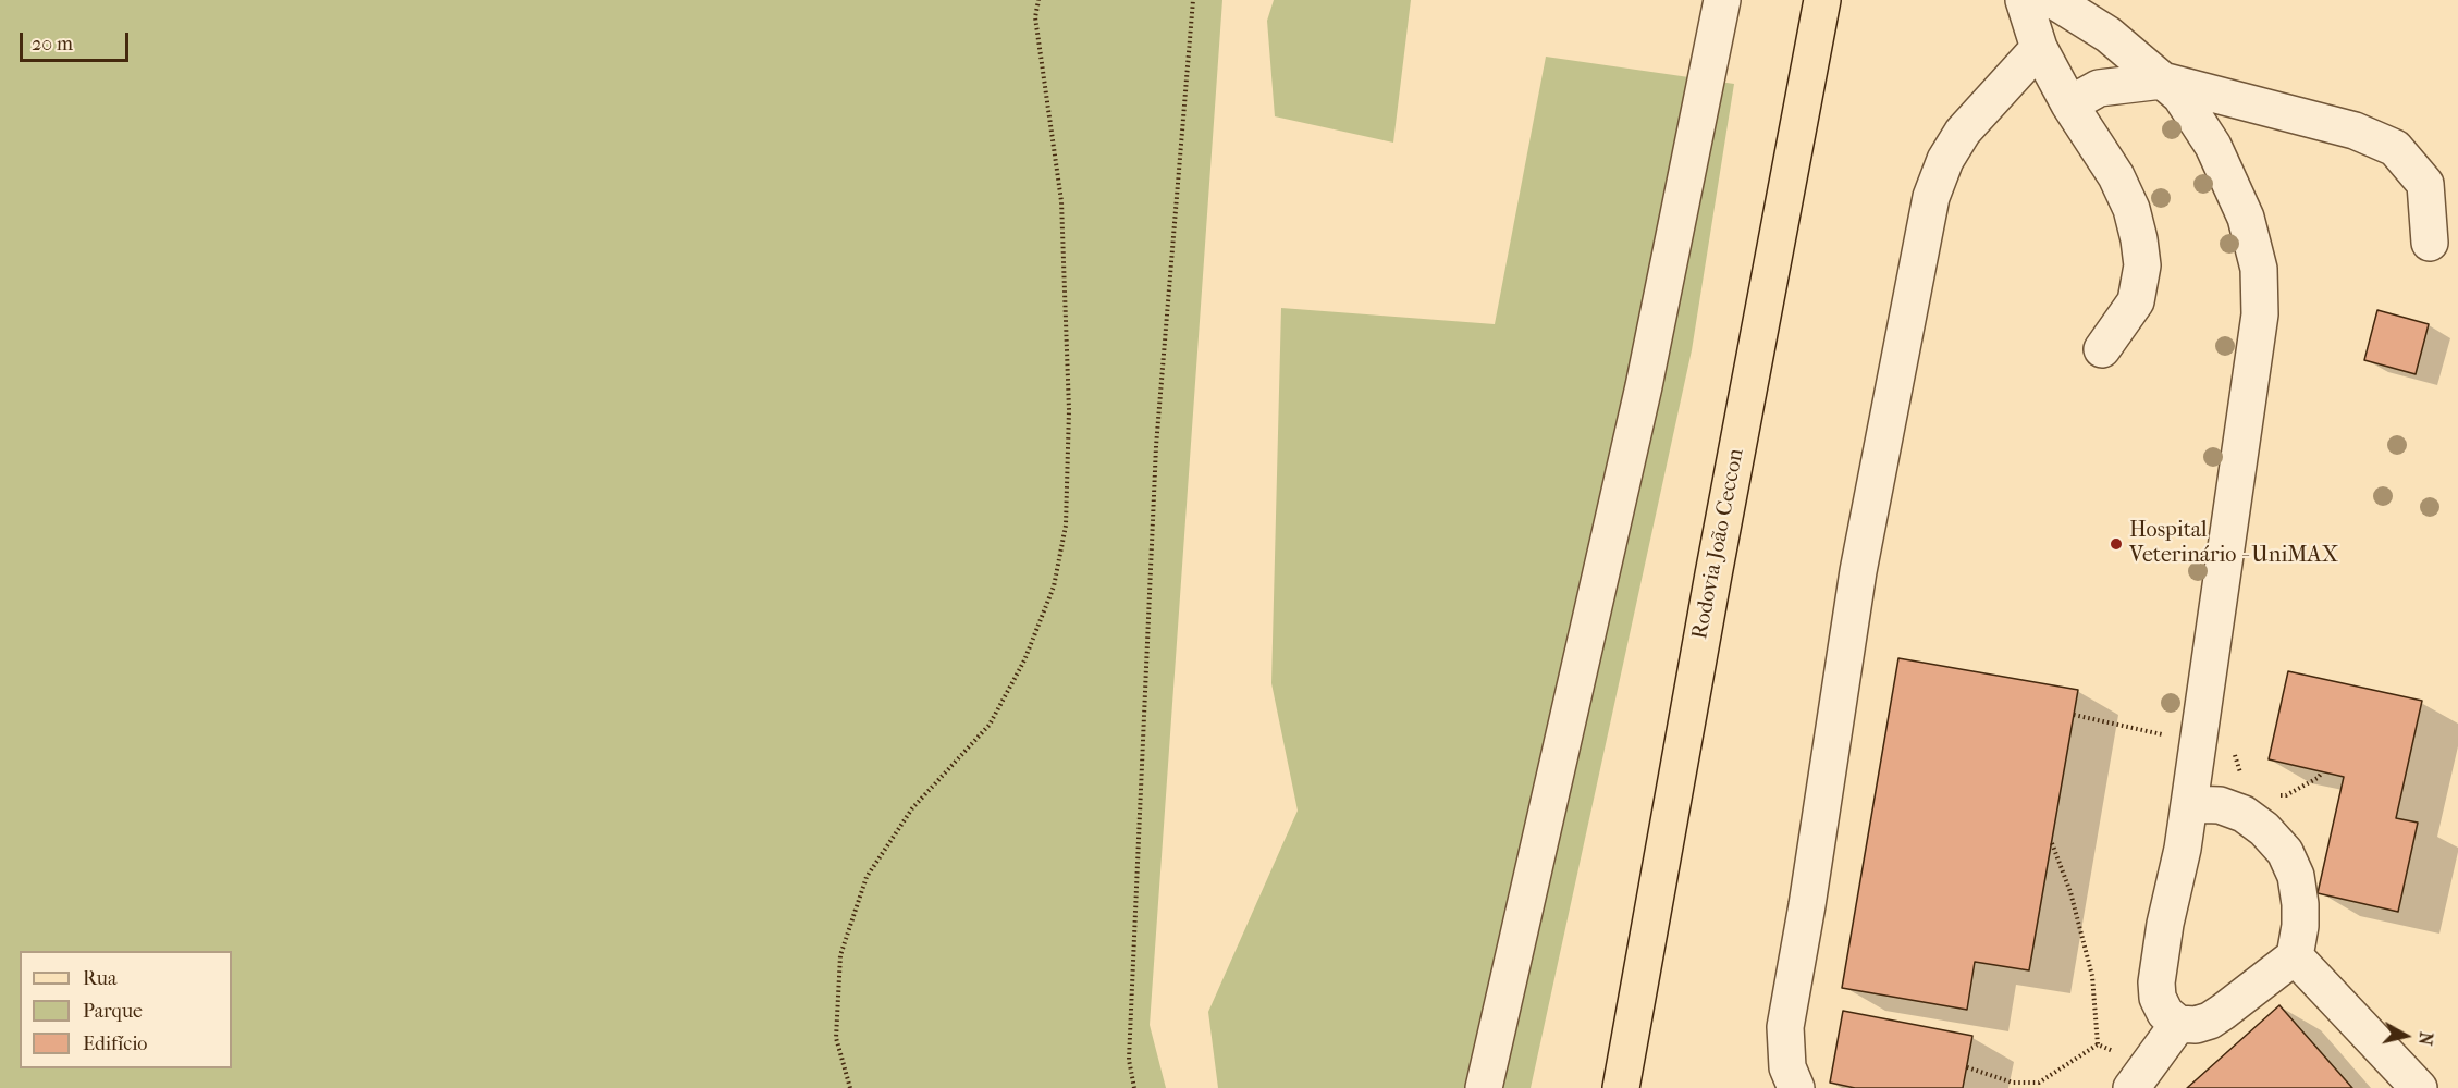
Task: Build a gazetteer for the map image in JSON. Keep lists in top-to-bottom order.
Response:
{
  "streets": {
    "main road": ["Rodovia João Ceccon"]
  },
  "places": ["Hospital Veterinário - UniMAX"],
  "legend": ["Rua", "Parque", "Edifício"],
  "scale_bar": "20 m",
  "north": "right"
}
